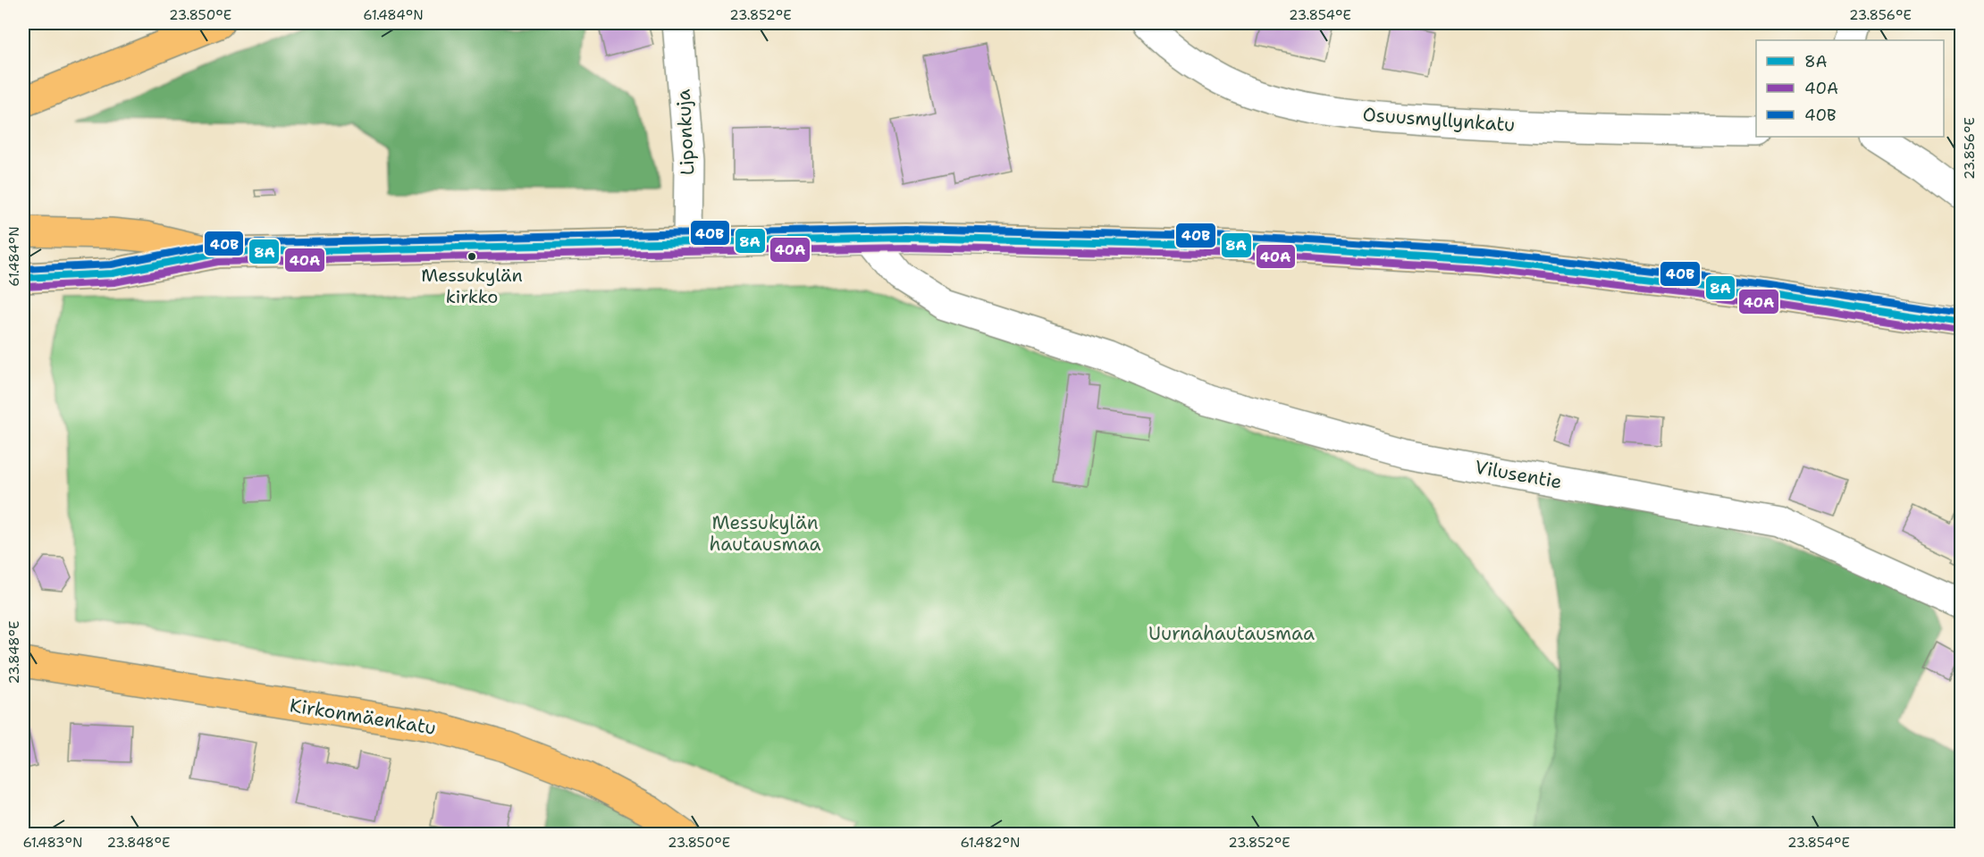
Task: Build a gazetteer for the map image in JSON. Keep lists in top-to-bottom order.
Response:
{
  "streets": {
    "main road": ["Kirkonmäenkatu"],
    "street": ["Osuusmyllynkatu", "Liponkuja", "Vilusentie"]
  },
  "parks": ["Messukylän hautausmaa", "Uurnahautausmaa"],
  "places": ["Messukylän kirkko"],
  "lines": ["transit line 40B", "transit line 8A", "transit line 40A"],
  "legend": ["8A", "40A", "40B"],
  "coordinates": [
    "23.850°E",
    "61.484°N",
    "23.852°E",
    "23.854°E",
    "23.856°E",
    "23.848°E",
    "61.483°N",
    "61.482°N"
  ]
}
